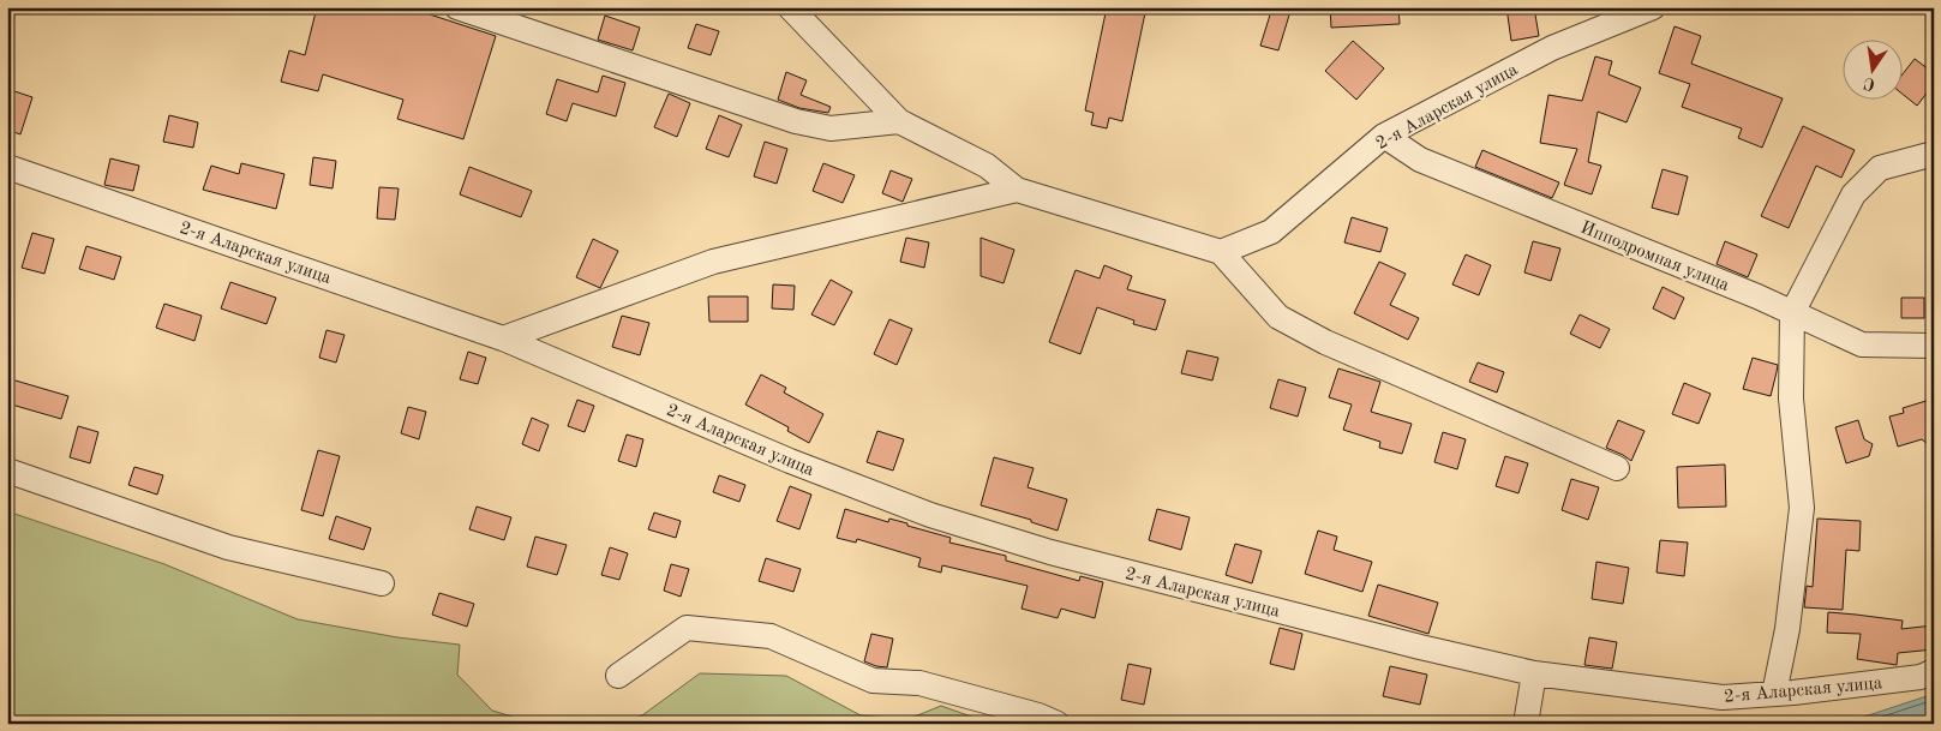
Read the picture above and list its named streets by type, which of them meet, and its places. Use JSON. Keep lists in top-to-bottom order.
{
  "streets": {
    "street": ["2-я Аларская улица", "Ипподромная улица"]
  },
  "crossings": [
    ["2-я Аларская улица", "Ипподромная улица"]
  ],
  "north": "bottom"
}
